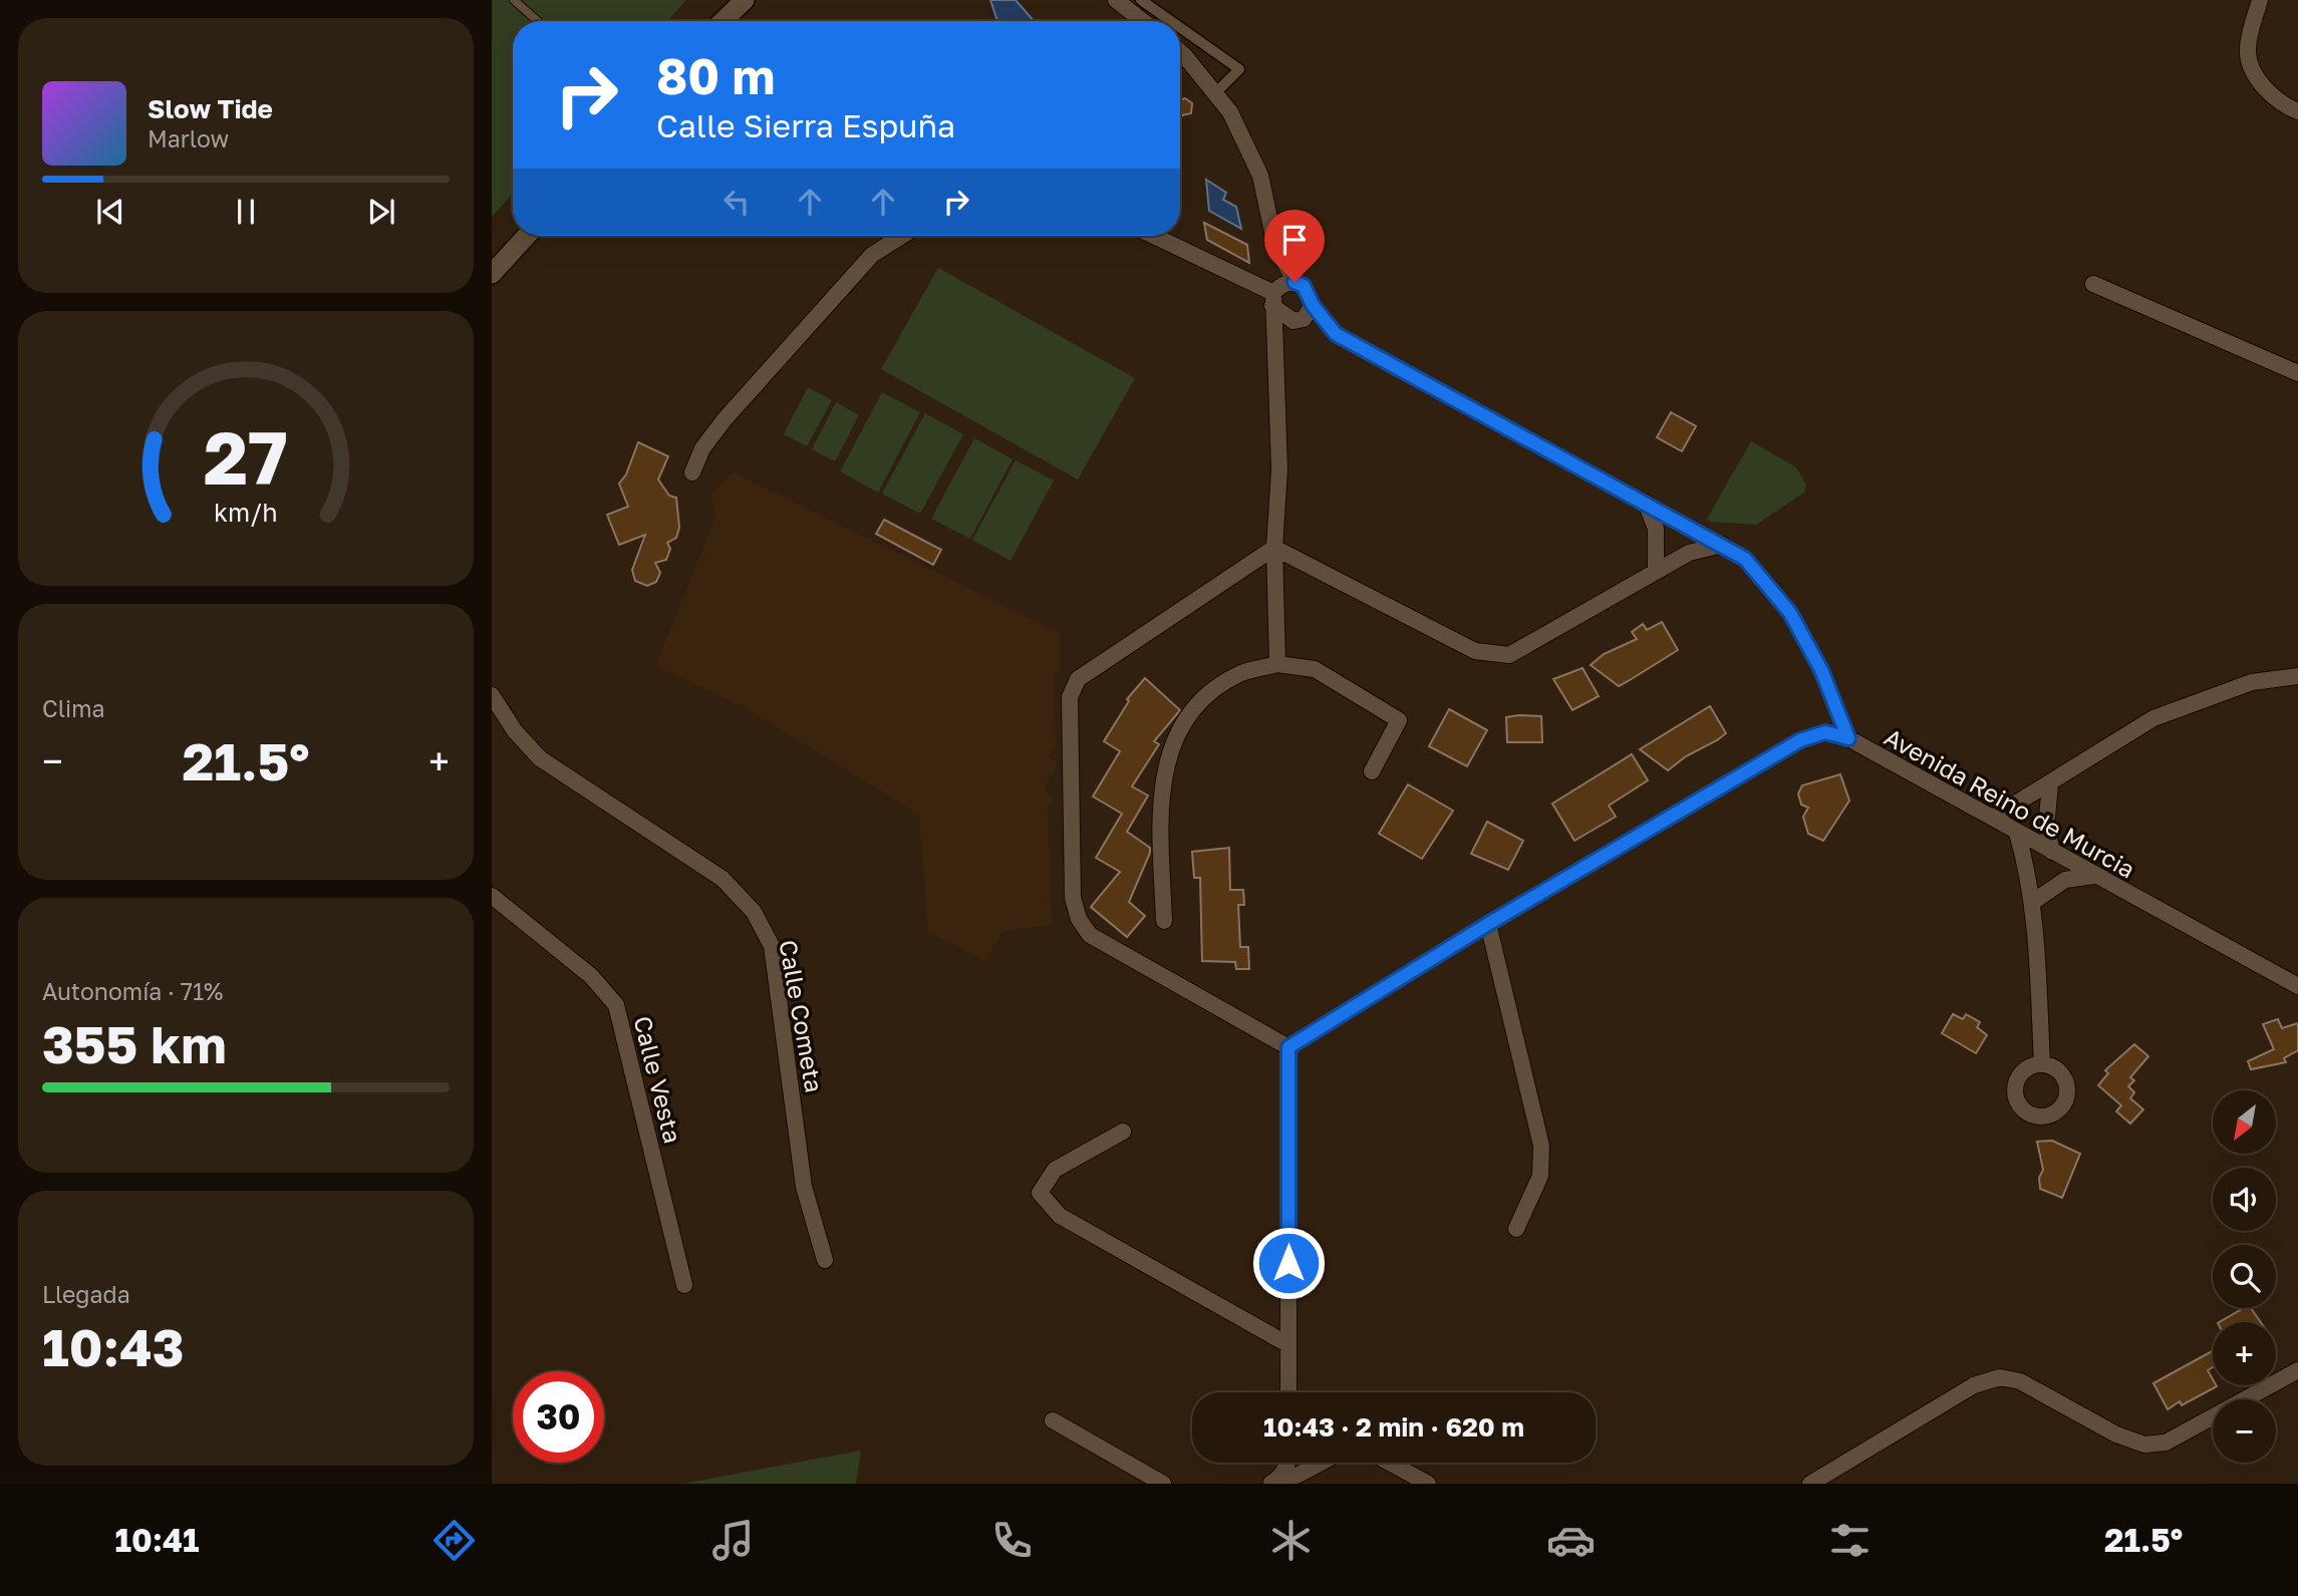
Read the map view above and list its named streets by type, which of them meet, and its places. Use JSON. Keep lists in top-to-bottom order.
{
  "streets": {
    "street": ["Avenida Reino de Murcia", "Calle Cometa", "Calle Vesta"]
  },
  "north": "bottom left",
  "page": {
    "turn": ["80 m", "Calle Sierra Espuña"],
    "song": ["Slow Tide", "Marlow"],
    "tile": [
      "Clima",
      ["Autonomía · 71%", "355 km"],
      ["Llegada", "10:43"]
    ],
    "heat": ["−", "21.5°", "+"],
    "map_buttons": ["+", "−"],
    "limit": "30",
    "trip": "10:43 · 2 min · 620 m",
    "tabs": ["10:41", "21.5°"],
    "gauge": ["27", "km/h"]
  }
}
